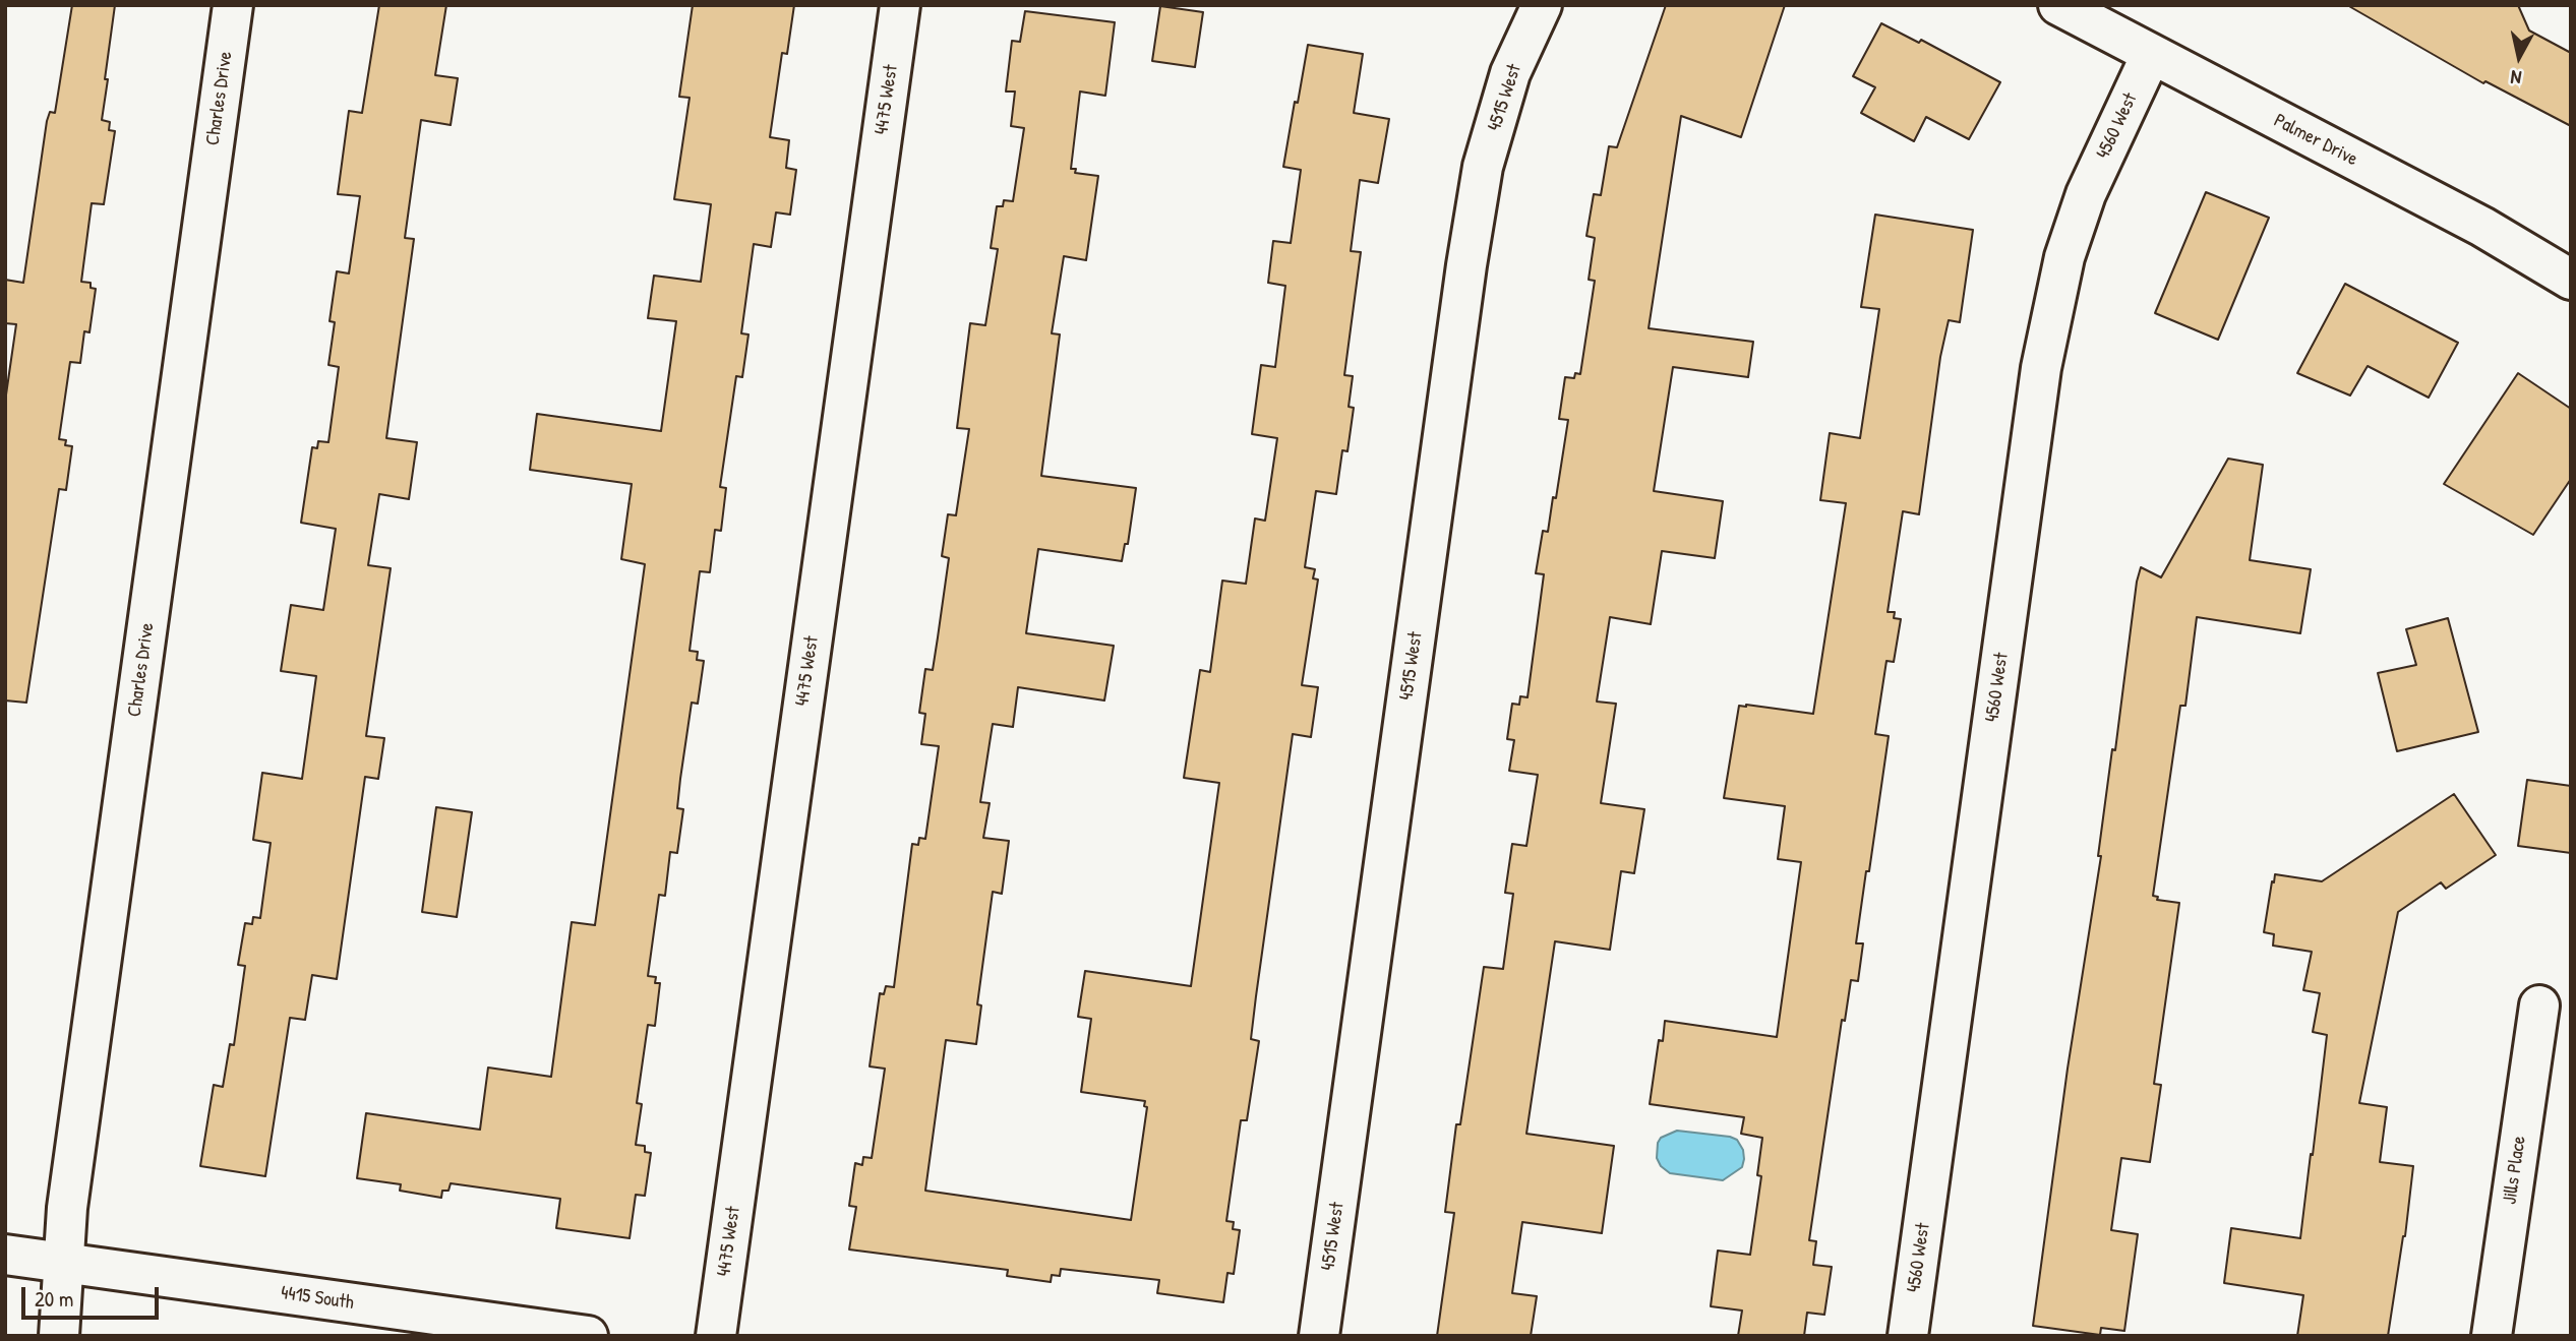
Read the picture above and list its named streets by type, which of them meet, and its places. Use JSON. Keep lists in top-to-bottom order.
{
  "streets": {
    "street": [
      "4515 West",
      "Charles Drive",
      "4475 West",
      "4560 West",
      "Palmer Drive",
      "Jills Place",
      "4415 South"
    ]
  },
  "crossings": [
    ["Charles Drive", "4415 South"],
    ["4560 West", "Palmer Drive"]
  ],
  "scale_bar": "20 m",
  "north": "bottom"
}
